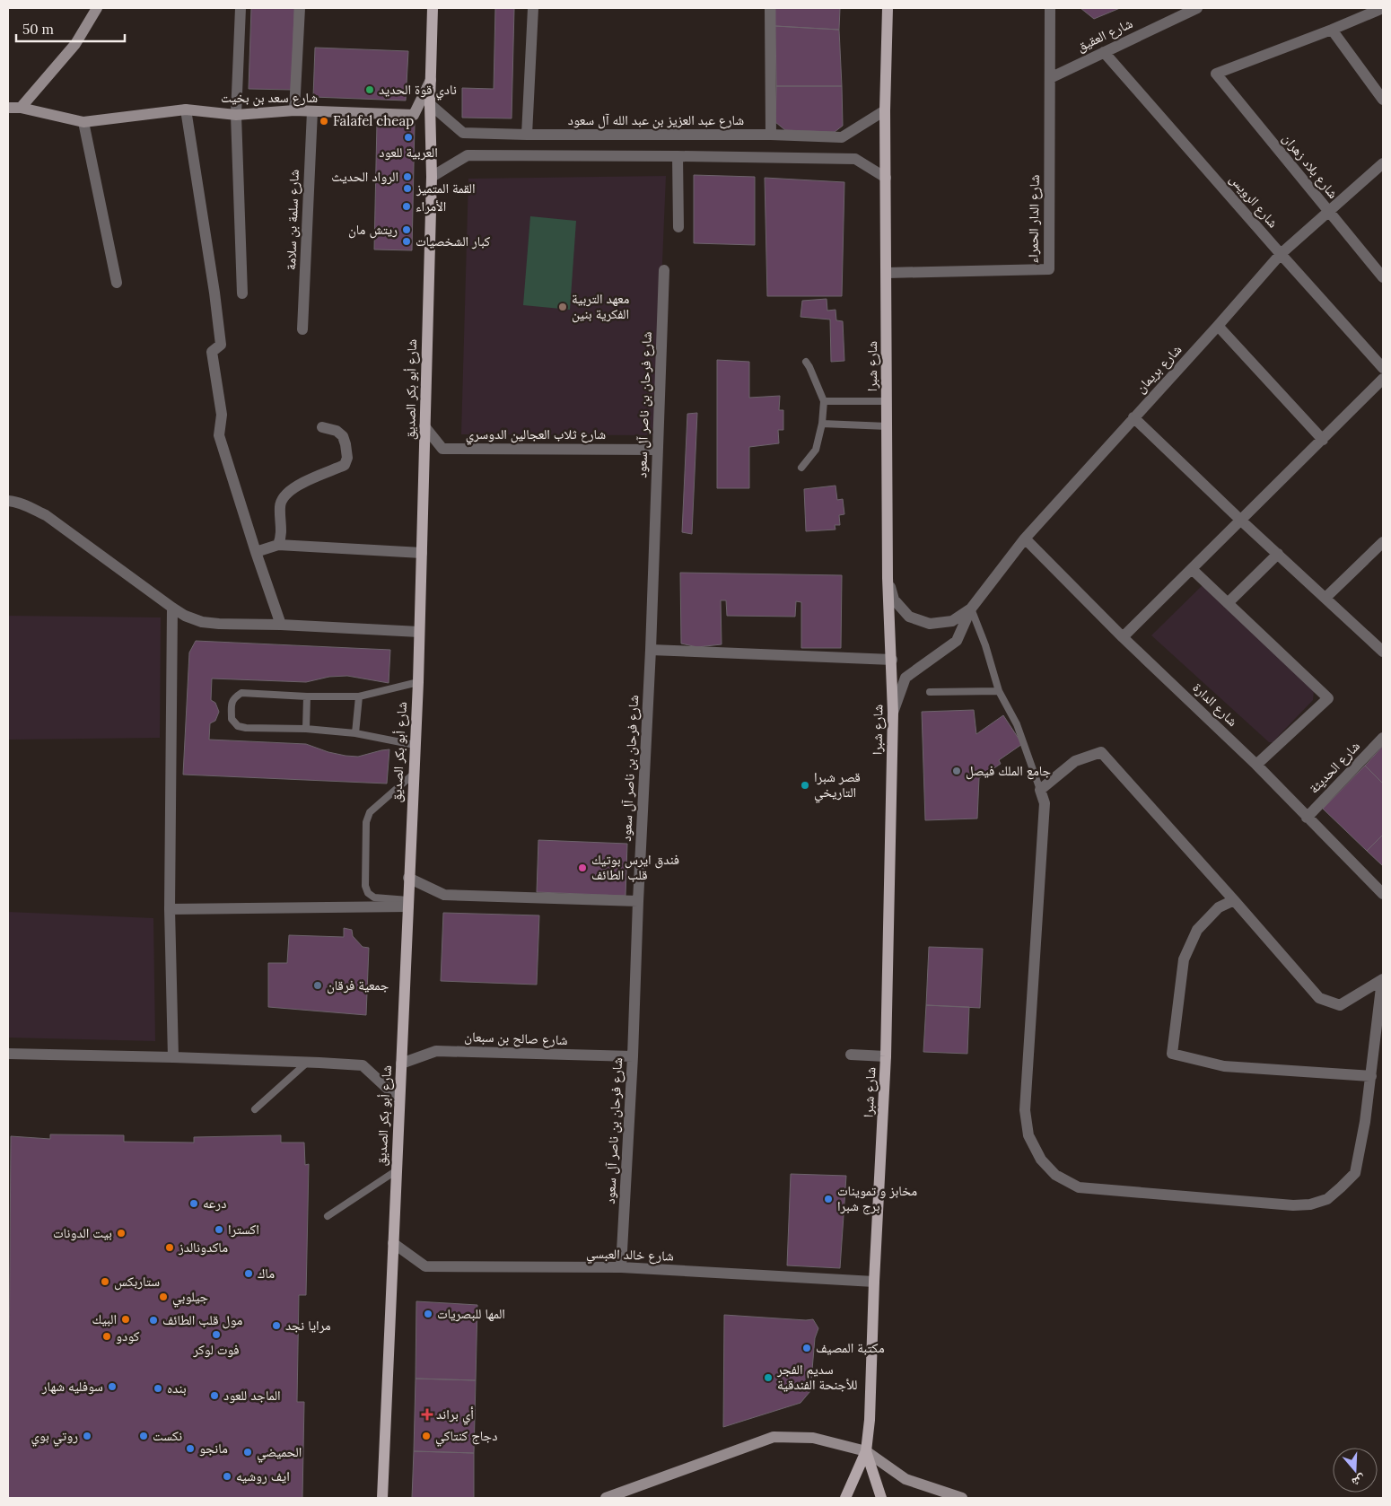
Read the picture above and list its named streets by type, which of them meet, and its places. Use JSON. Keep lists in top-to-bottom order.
{
  "streets": {
    "main road": ["شارع شبرا", "شارع أبو بكر الصديق"],
    "street": [
      "شارع العقيق",
      "شارع سعد بن بخيت",
      "شارع عبد العزيز بن عبد الله آل سعود",
      "شارع بلاد زهران",
      "شارع الرويس",
      "شارع الدار الحمراء",
      "شارع سلمة بن سلامة",
      "شارع بريمان",
      "شارع فرحان بن ناصر آل سعود",
      "شارع ثلاب العجالين الدوسري",
      "شارع الدارة",
      "شارع الحديثة",
      "شارع صالح بن سبعان",
      "شارع خالد العبسي"
    ]
  },
  "crossings": [
    ["شارع العقيق", "شارع الرويس"],
    ["شارع العقيق", "شارع الدار الحمراء"],
    ["شارع سعد بن بخيت", "شارع سلمة بن سلامة"],
    ["شارع سعد بن بخيت", "شارع أبو بكر الصديق"],
    ["شارع عبد العزيز بن عبد الله آل سعود", "شارع شبرا"],
    ["شارع عبد العزيز بن عبد الله آل سعود", "شارع أبو بكر الصديق"],
    ["شارع بلاد زهران", "شارع بريمان"],
    ["شارع الرويس", "شارع بريمان"],
    ["شارع الدار الحمراء", "شارع شبرا"],
    ["شارع شبرا", "شارع خالد العبسي"],
    ["شارع بريمان", "شارع الدارة"],
    ["شارع أبو بكر الصديق", "شارع ثلاب العجالين الدوسري"],
    ["شارع أبو بكر الصديق", "شارع صالح بن سبعان"],
    ["شارع أبو بكر الصديق", "شارع خالد العبسي"],
    ["شارع فرحان بن ناصر آل سعود", "شارع ثلاب العجالين الدوسري"],
    ["شارع فرحان بن ناصر آل سعود", "شارع صالح بن سبعان"],
    ["شارع فرحان بن ناصر آل سعود", "شارع خالد العبسي"],
    ["شارع الدارة", "شارع الحديثة"]
  ],
  "places": {
    "other": [
      "نادي قوة الحديد",
      "Falafel cheap",
      "العربية للعود",
      "الرواد الحديث",
      "القمة المتميز",
      "الأمراء",
      "ريتش مان",
      "كبار الشخصيات",
      "معهد التربية الفكرية بنين",
      "جامع الملك فيصل",
      "قصر شبرا التاريخي",
      "فندق ايرس بوتيك قلب الطائف",
      "جمعية فرقان",
      "مخابز و تموينات برج شبرا",
      "درعه",
      "اكسترا",
      "بيت الدونات",
      "ماكدونالدز",
      "ماك",
      "ستاربكس",
      "جيلوبي",
      "المها للبصريات",
      "البيك",
      "مول قلب الطائف",
      "مرايا نجد",
      "فوت لوكر",
      "كودو",
      "مكتبة المصيف",
      "سديم الفجر للأجنحة الفندقية",
      "سوفليه شهار",
      "بنده",
      "الماجد للعود",
      "روتي بوي",
      "نكست",
      "دجاج كنتاكي",
      "مانجو",
      "الحميضي",
      "ايف روشيه"
    ],
    "health": ["أي براند"]
  },
  "scale_bar": "50 m",
  "north": "bottom"
}
